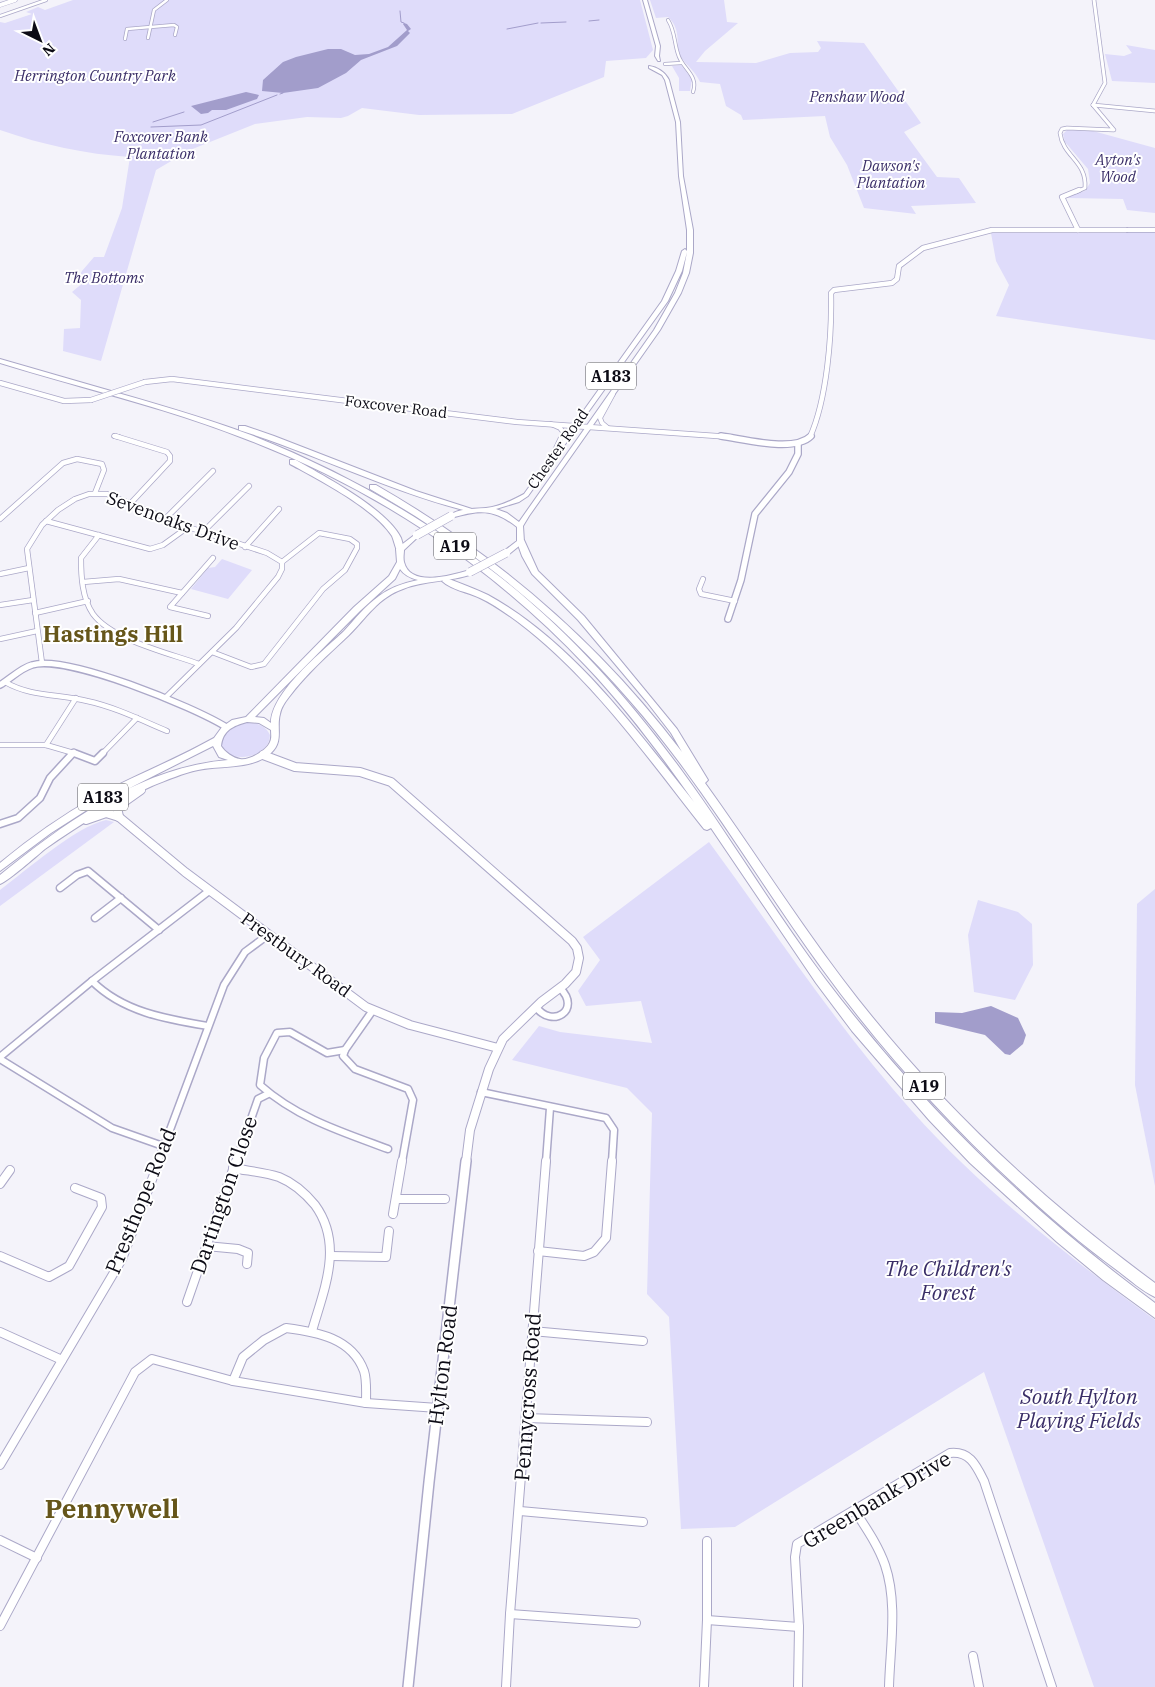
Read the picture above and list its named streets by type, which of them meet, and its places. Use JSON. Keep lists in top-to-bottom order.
{
  "streets": {
    "highway": ["A19"],
    "main road": ["A183", "Chester Road"],
    "street": [
      "Foxcover Road",
      "Sevenoaks Drive",
      "Prestbury Road",
      "Dartington Close",
      "Presthope Road",
      "Hylton Road",
      "Pennycross Road",
      "Greenbank Drive"
    ]
  },
  "crossings": [
    ["A183", "Chester Road"],
    ["A183", "Hylton Road"],
    ["Foxcover Road", "Chester Road"],
    ["Prestbury Road", "Presthope Road"],
    ["Prestbury Road", "Hylton Road"]
  ],
  "districts": ["Hastings Hill", "Pennywell"],
  "parks": [
    "Herrington Country Park",
    "Penshaw Wood",
    "Foxcover Bank Plantation",
    "Ayton's Wood",
    "Dawson's Plantation",
    "The Bottoms",
    "The Children's Forest",
    "South Hylton Playing Fields"
  ],
  "north": "bottom right"
}
